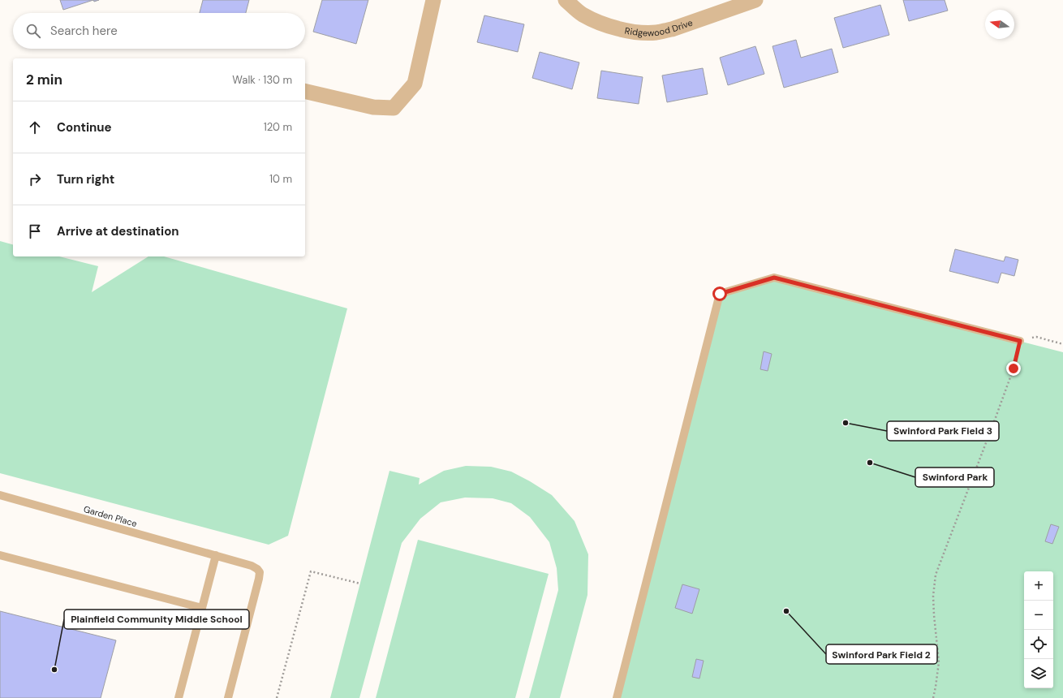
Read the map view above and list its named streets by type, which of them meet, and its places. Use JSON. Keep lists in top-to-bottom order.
{
  "streets": {
    "street": ["Ridgewood Drive"],
    "lane": ["Garden Place"]
  },
  "places": [
    "Swinford Park Field 3",
    "Swinford Park",
    "Swinford Park Field 2",
    "Plainfield Community Middle School"
  ],
  "north": "left",
  "page": {
    "search": "Search here",
    "heading": ["2 min", "Walk · 130 m"],
    "list": [
      ["Continue", "120 m"],
      ["Turn right", "10 m"],
      "Arrive at destination"
    ],
    "map_buttons": ["+", "−"]
  }
}
